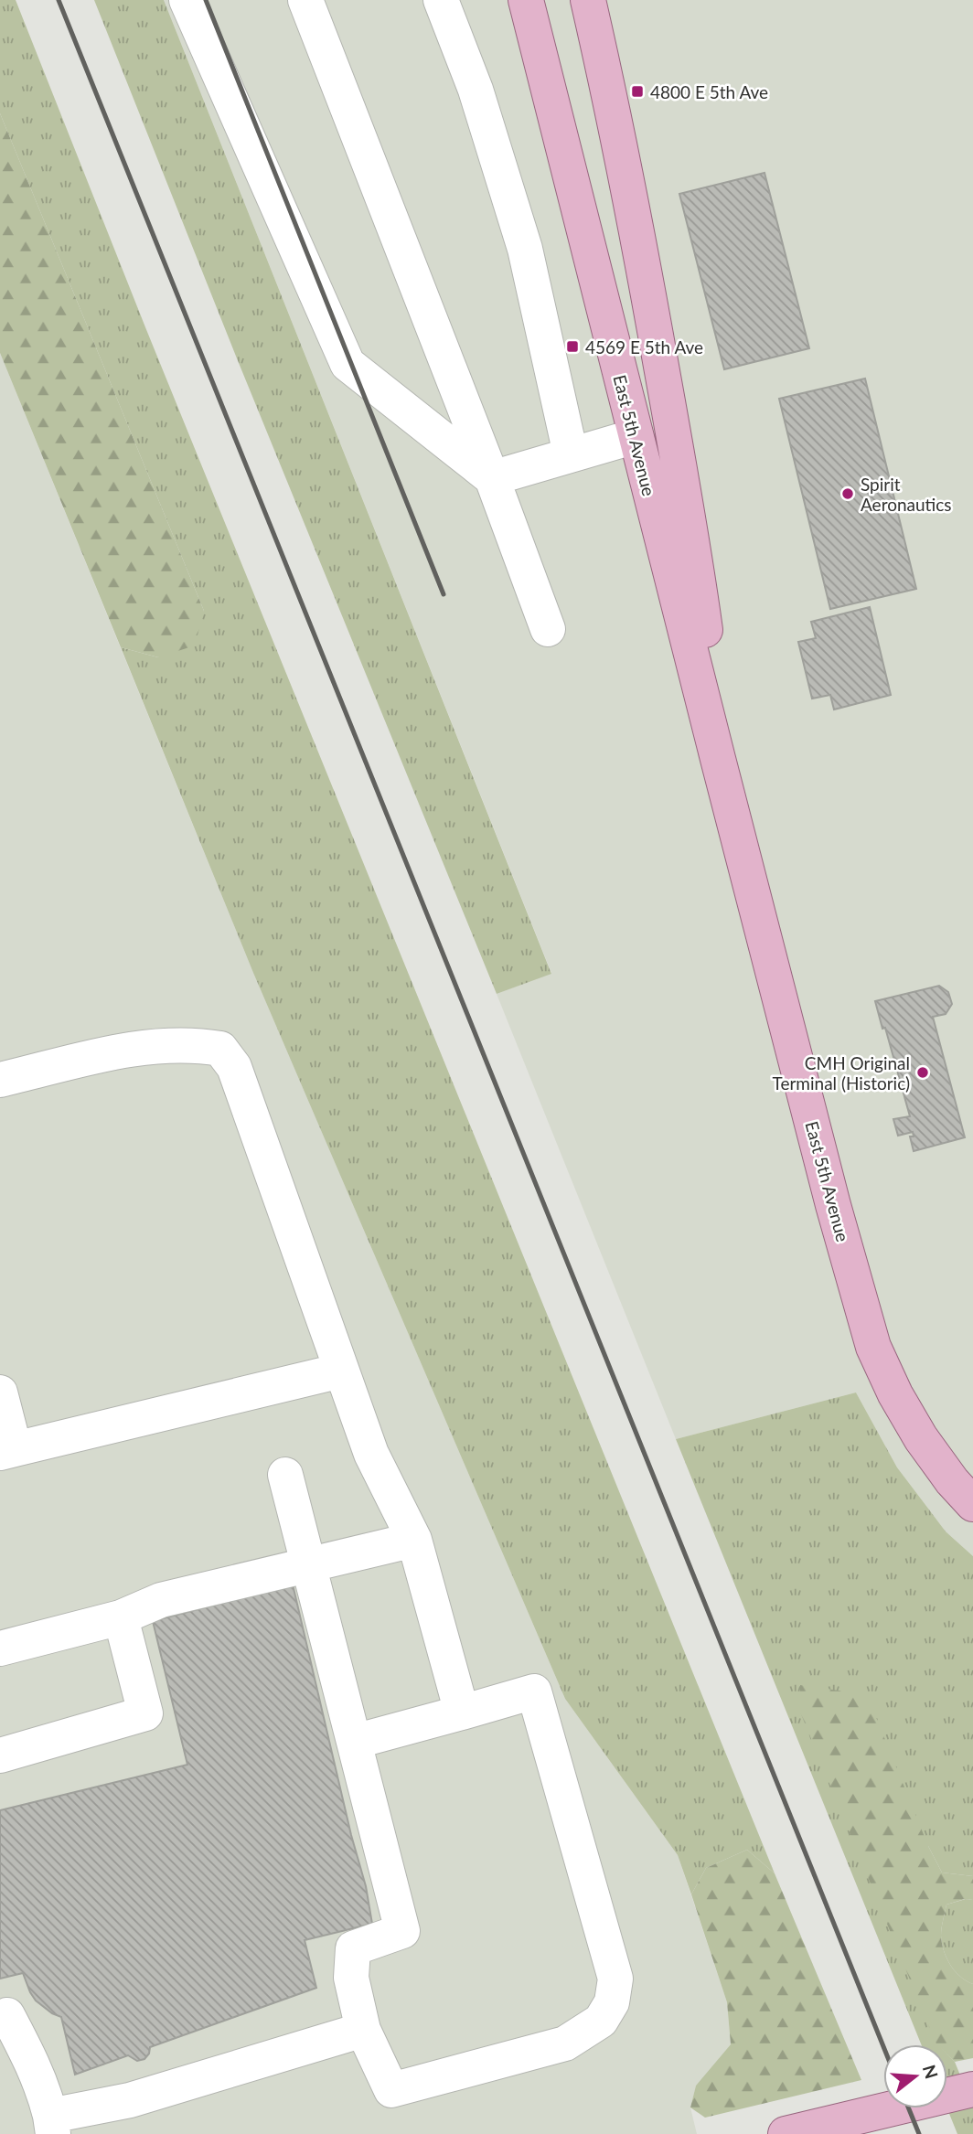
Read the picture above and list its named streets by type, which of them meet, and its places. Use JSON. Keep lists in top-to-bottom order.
{
  "streets": {
    "main road": ["East 5th Avenue"]
  },
  "places": {
    "transit": ["4800 E 5th Ave", "4569 E 5th Ave"],
    "other": ["Spirit Aeronautics", "CMH Original Terminal (Historic)"]
  },
  "north": "right"
}
